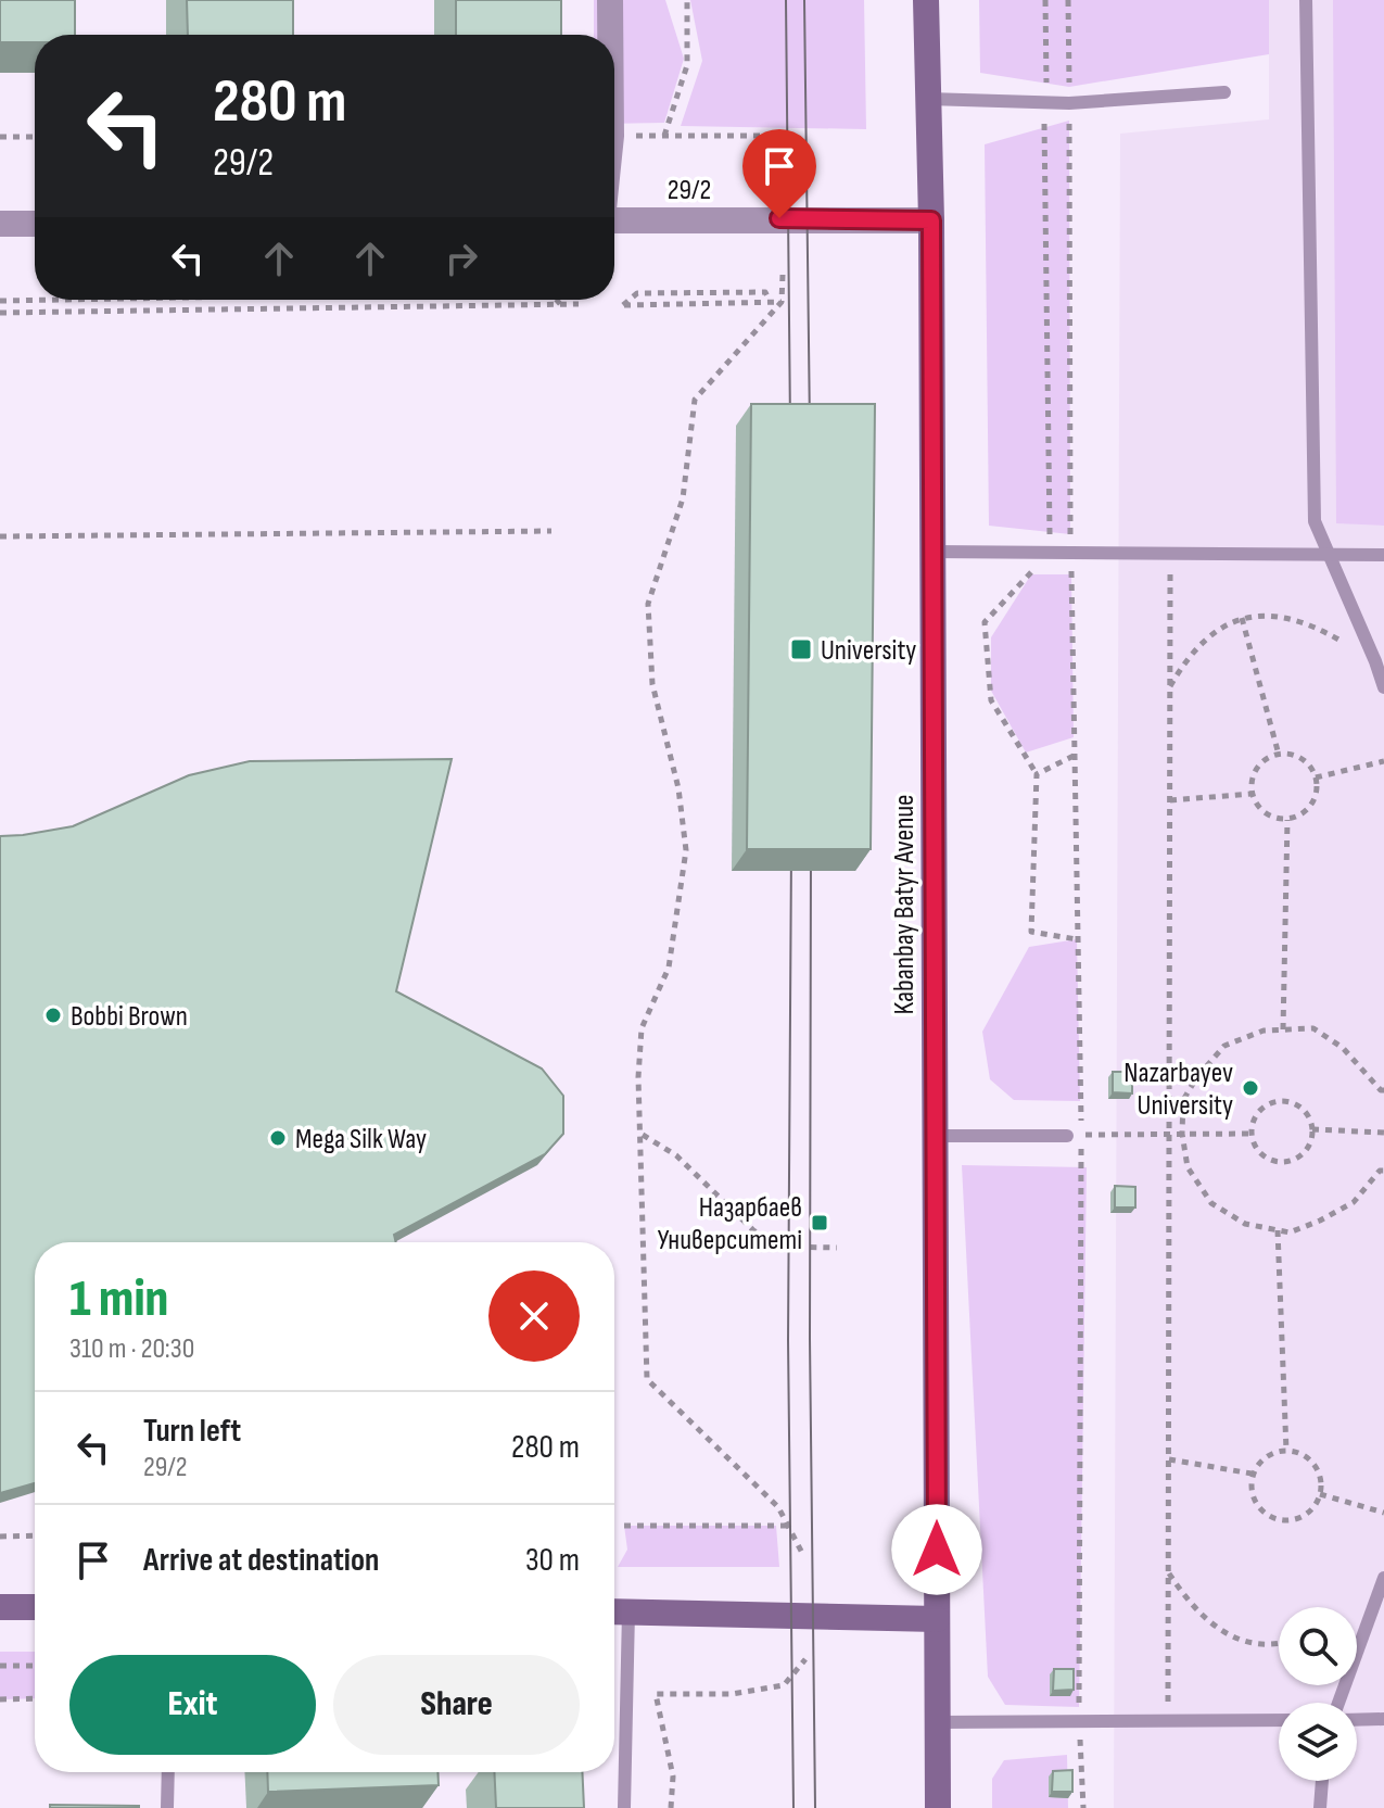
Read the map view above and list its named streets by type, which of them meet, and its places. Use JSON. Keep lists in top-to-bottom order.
{
  "streets": {
    "main road": ["Kabanbay Batyr Avenue"],
    "street": ["29/2"]
  },
  "crossings": [
    ["29/2", "Kabanbay Batyr Avenue"]
  ],
  "places": {
    "transit": ["University", "Назарбаев Университеті"],
    "other": ["Bobbi Brown", "Nazarbayev University", "Mega Silk Way"]
  },
  "page": {
    "turn": ["280 m", "29/2"],
    "heading": ["1 min", "310 m · 20:30"],
    "list": [
      {
        "name": "Turn left",
        "note": "29/2",
        "value": "280 m"
      },
      {
        "name": "Arrive at destination",
        "value": "30 m"
      }
    ],
    "buttons": ["Exit", "Share"]
  }
}
